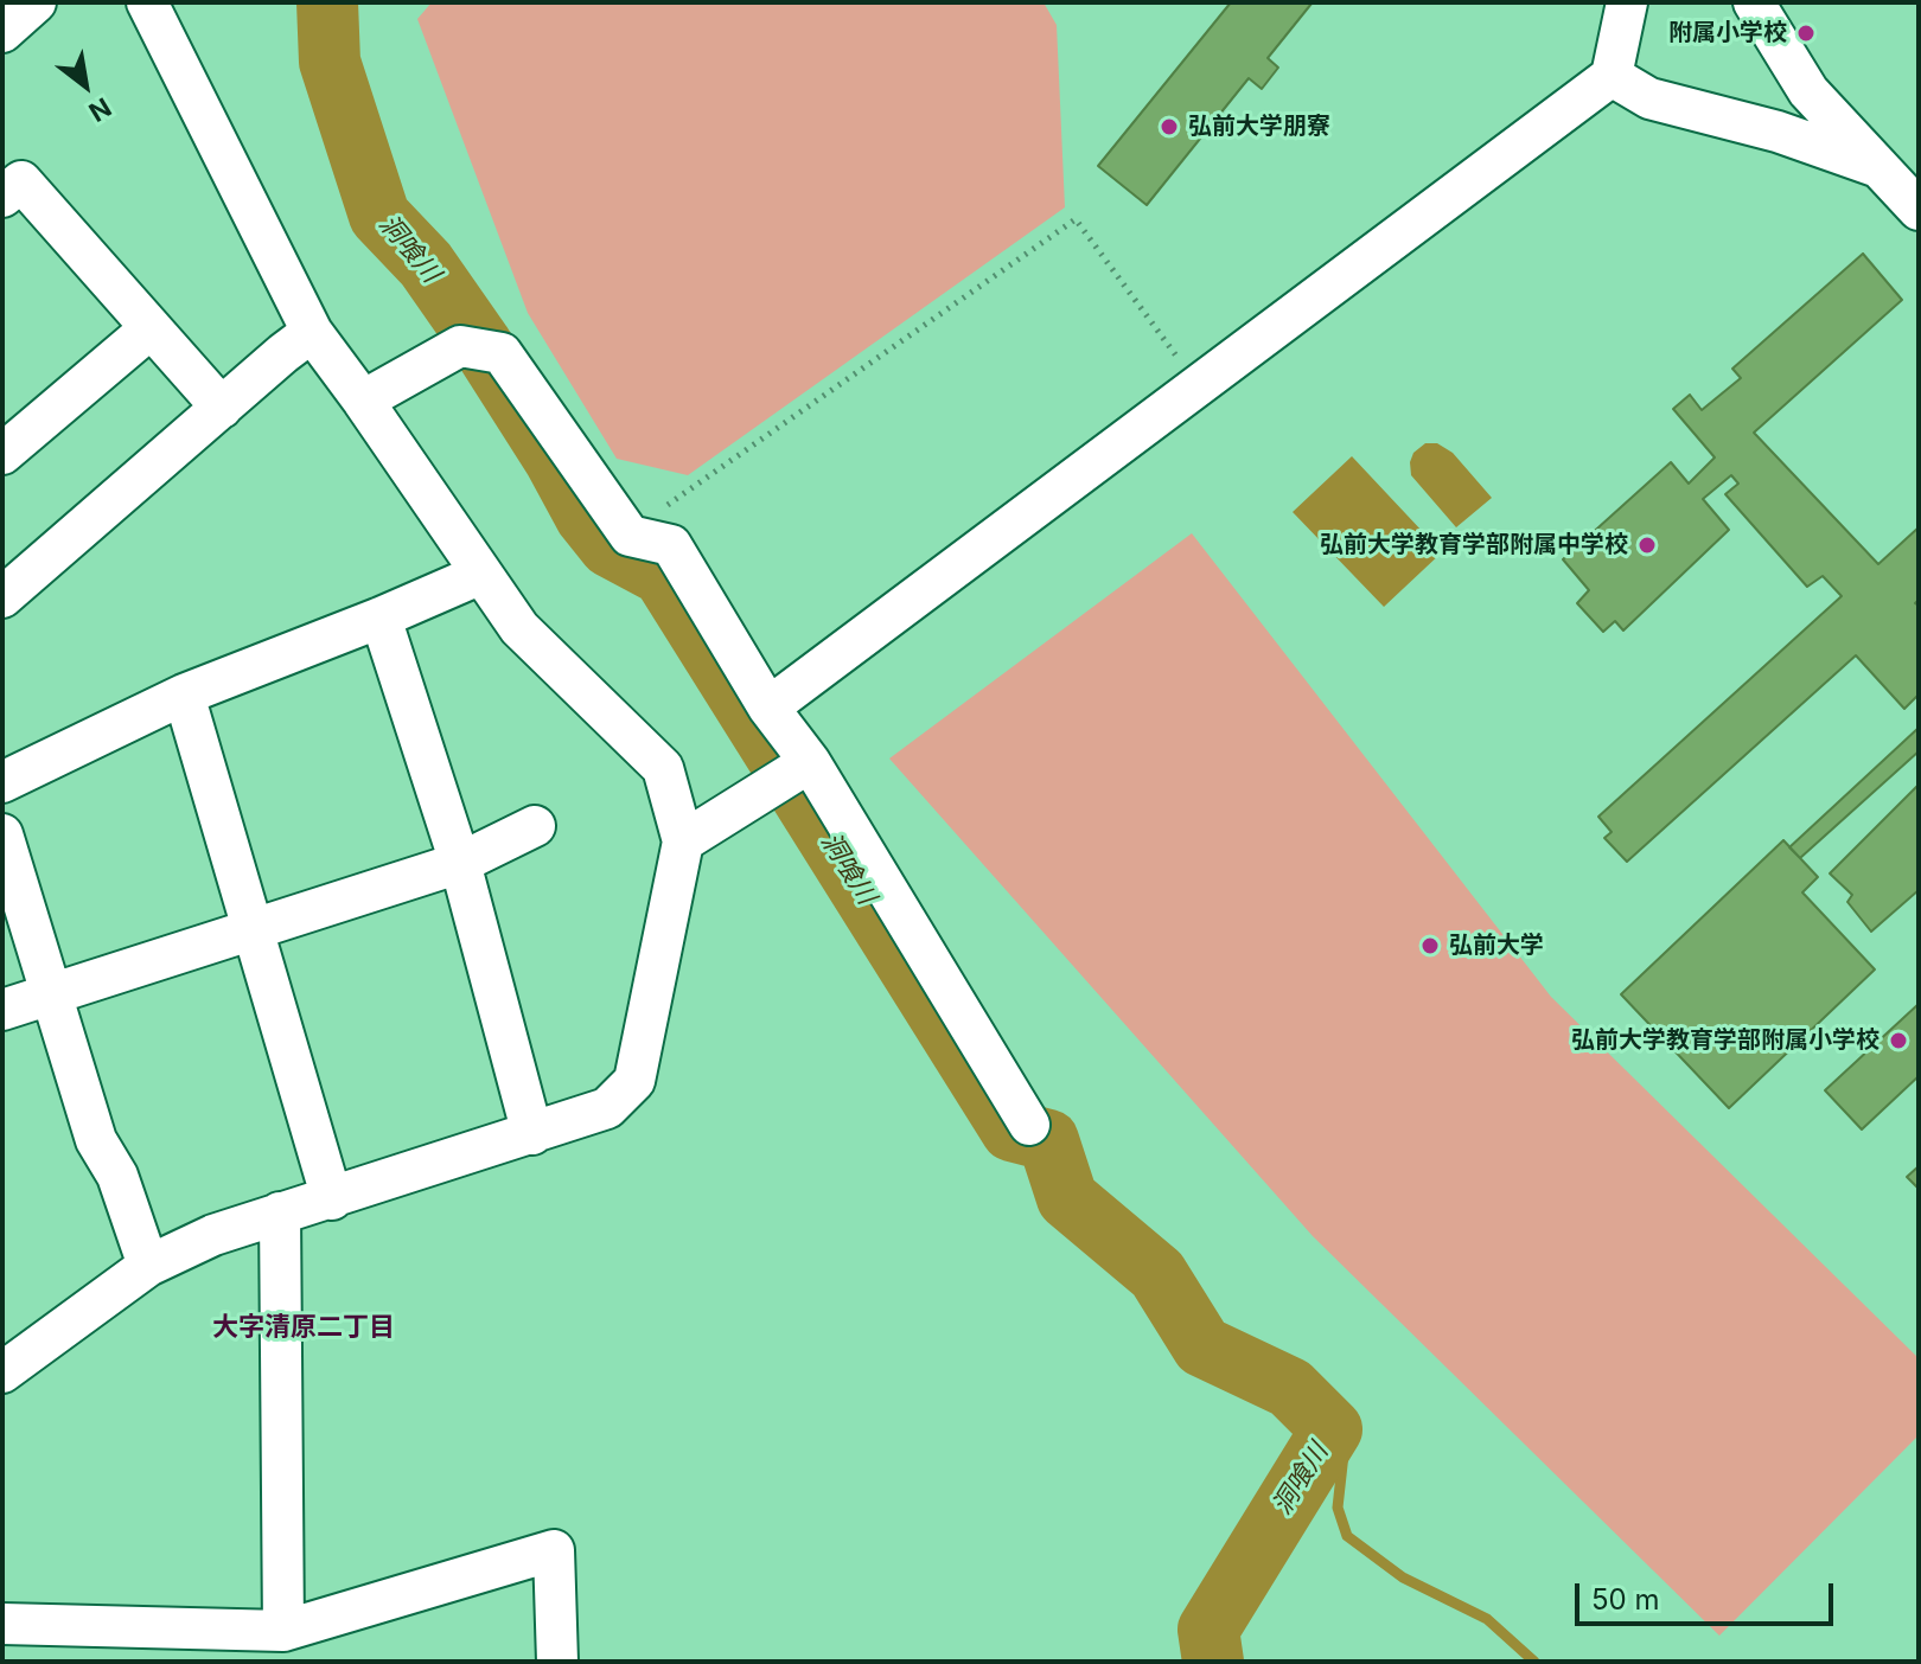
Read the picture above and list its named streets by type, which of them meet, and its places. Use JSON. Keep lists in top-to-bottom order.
{
  "districts": ["大字清原二丁目"],
  "water": ["洞喰川"],
  "places": [
    "附属小学校",
    "弘前大学朋寮",
    "弘前大学教育学部附属中学校",
    "弘前大学",
    "弘前大学教育学部附属小学校"
  ],
  "scale_bar": "50 m",
  "north": "bottom right"
}
